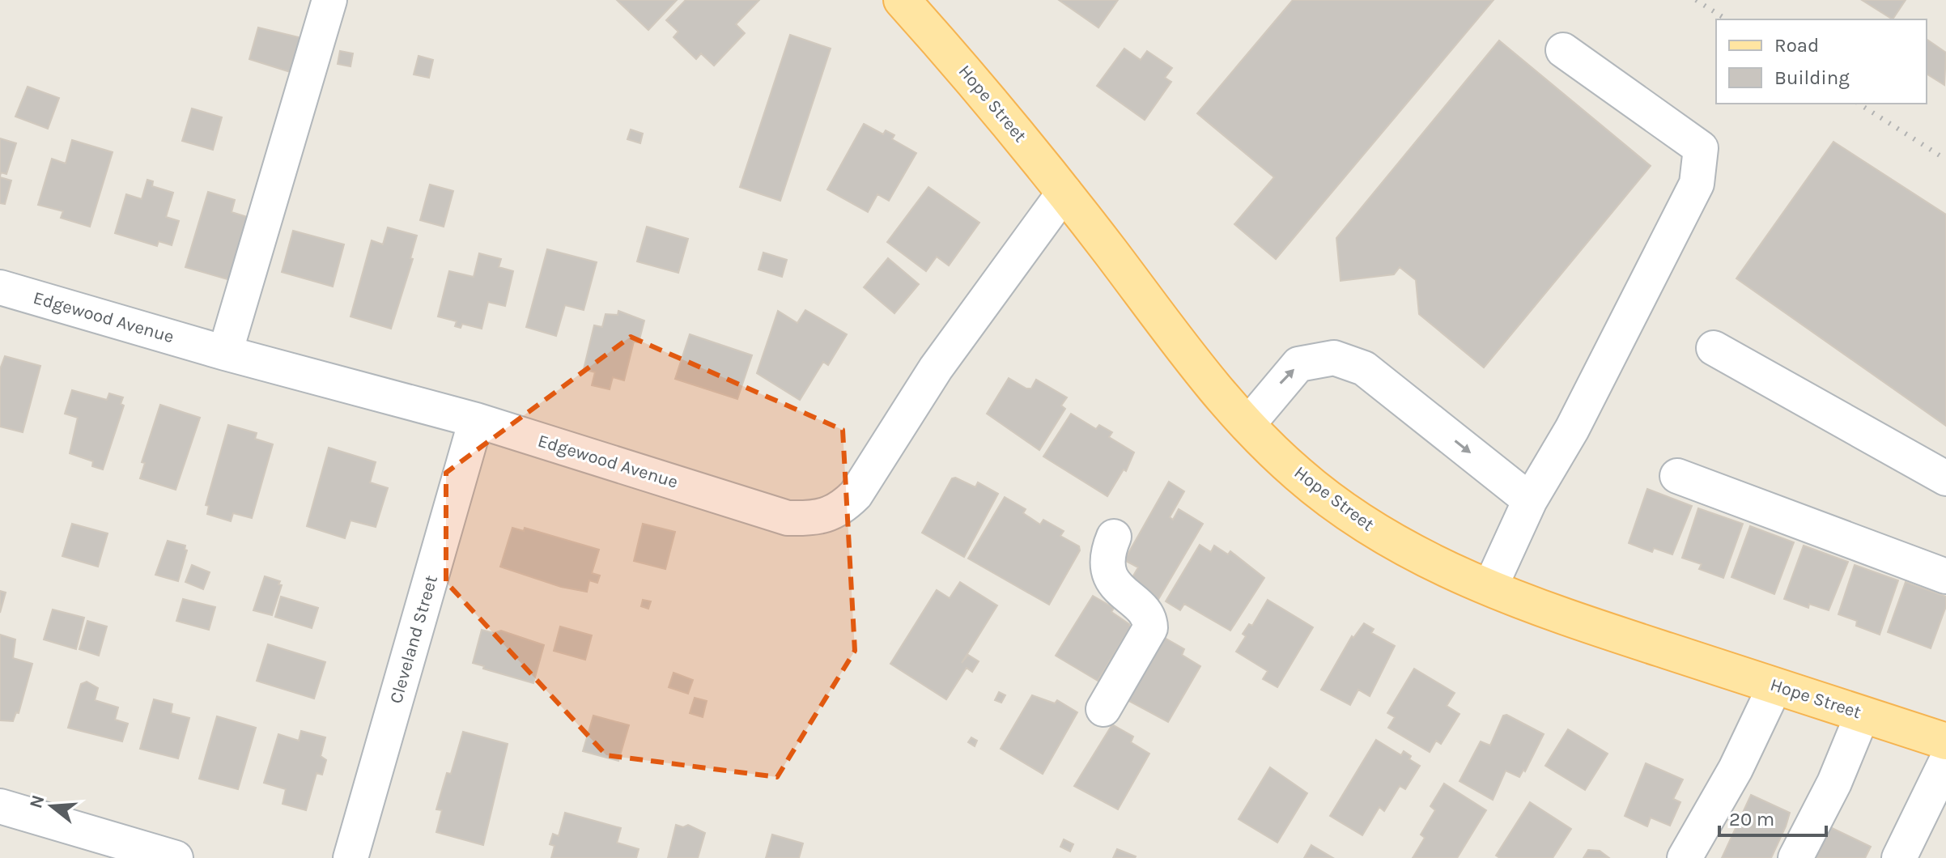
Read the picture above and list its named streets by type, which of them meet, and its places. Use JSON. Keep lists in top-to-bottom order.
{
  "streets": {
    "main road": ["Hope Street"],
    "street": ["Edgewood Avenue", "Cleveland Street"]
  },
  "crossings": [
    ["Hope Street", "Edgewood Avenue"],
    ["Edgewood Avenue", "Cleveland Street"]
  ],
  "legend": ["Road", "Building"],
  "scale_bar": "20 m",
  "north": "left"
}
